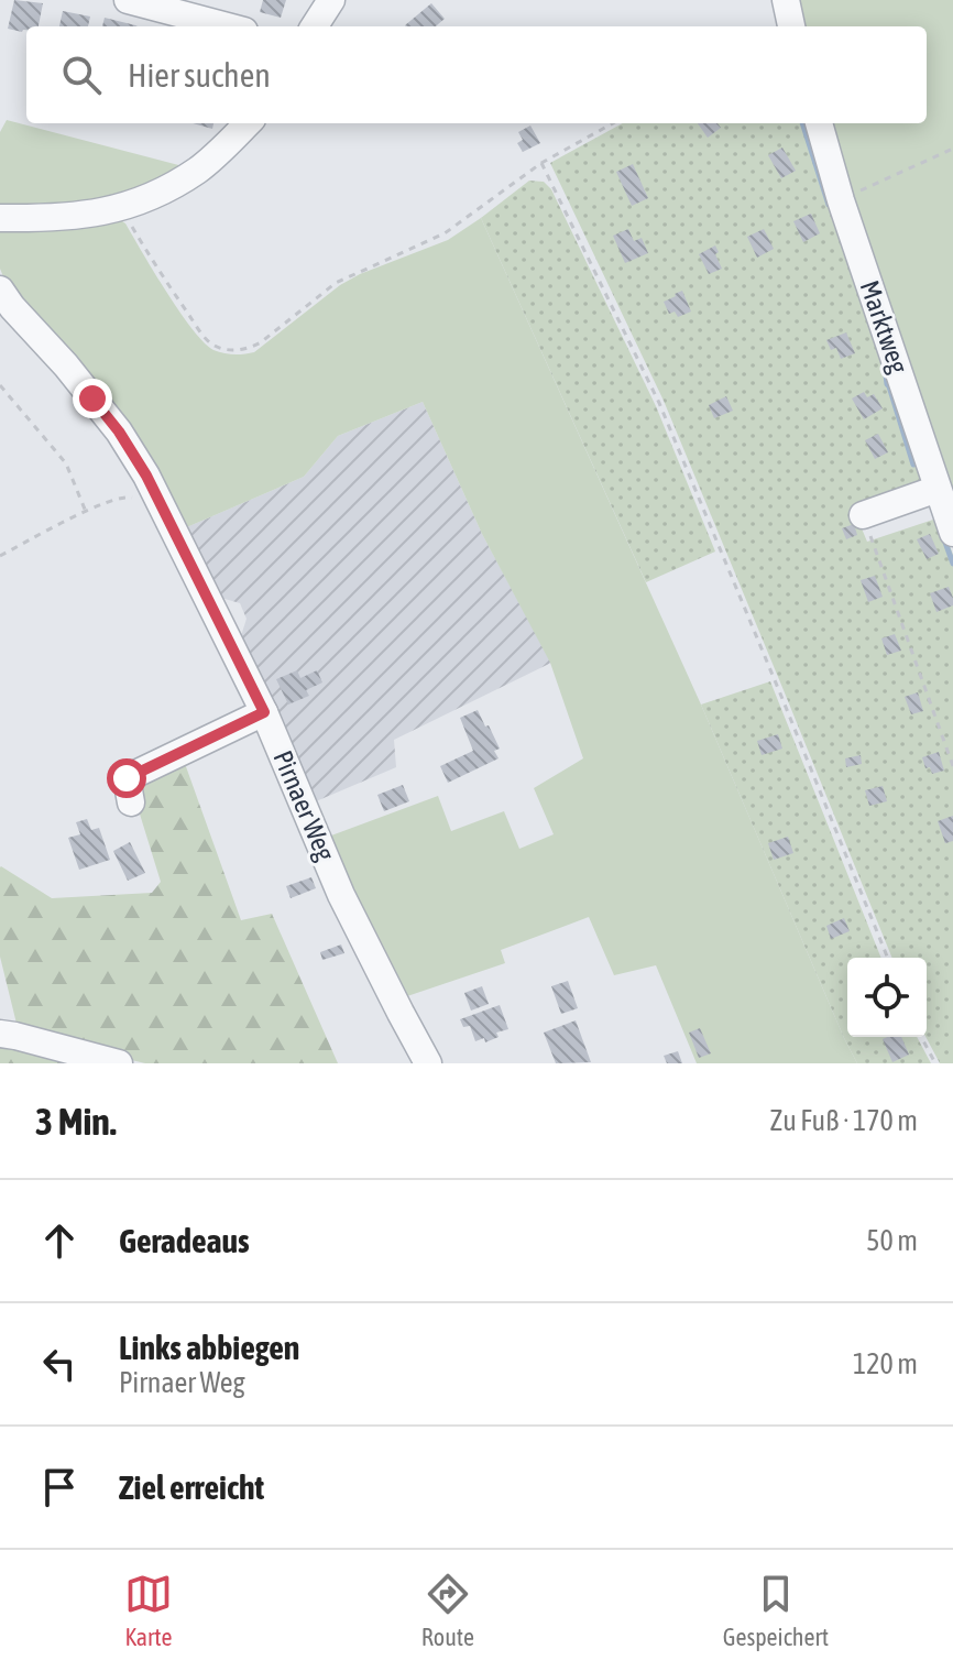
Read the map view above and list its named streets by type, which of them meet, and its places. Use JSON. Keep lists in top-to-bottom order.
{
  "streets": {
    "street": ["Marktweg", "Pirnaer Weg"]
  },
  "page": {
    "search": "Hier suchen",
    "heading": ["3 Min.", "Zu Fuß · 170 m"],
    "list": [
      ["Geradeaus", "50 m"],
      ["Links abbiegen", "Pirnaer Weg", "120 m"],
      "Ziel erreicht"
    ],
    "nav": ["Karte", "Route", "Gespeichert"]
  }
}
